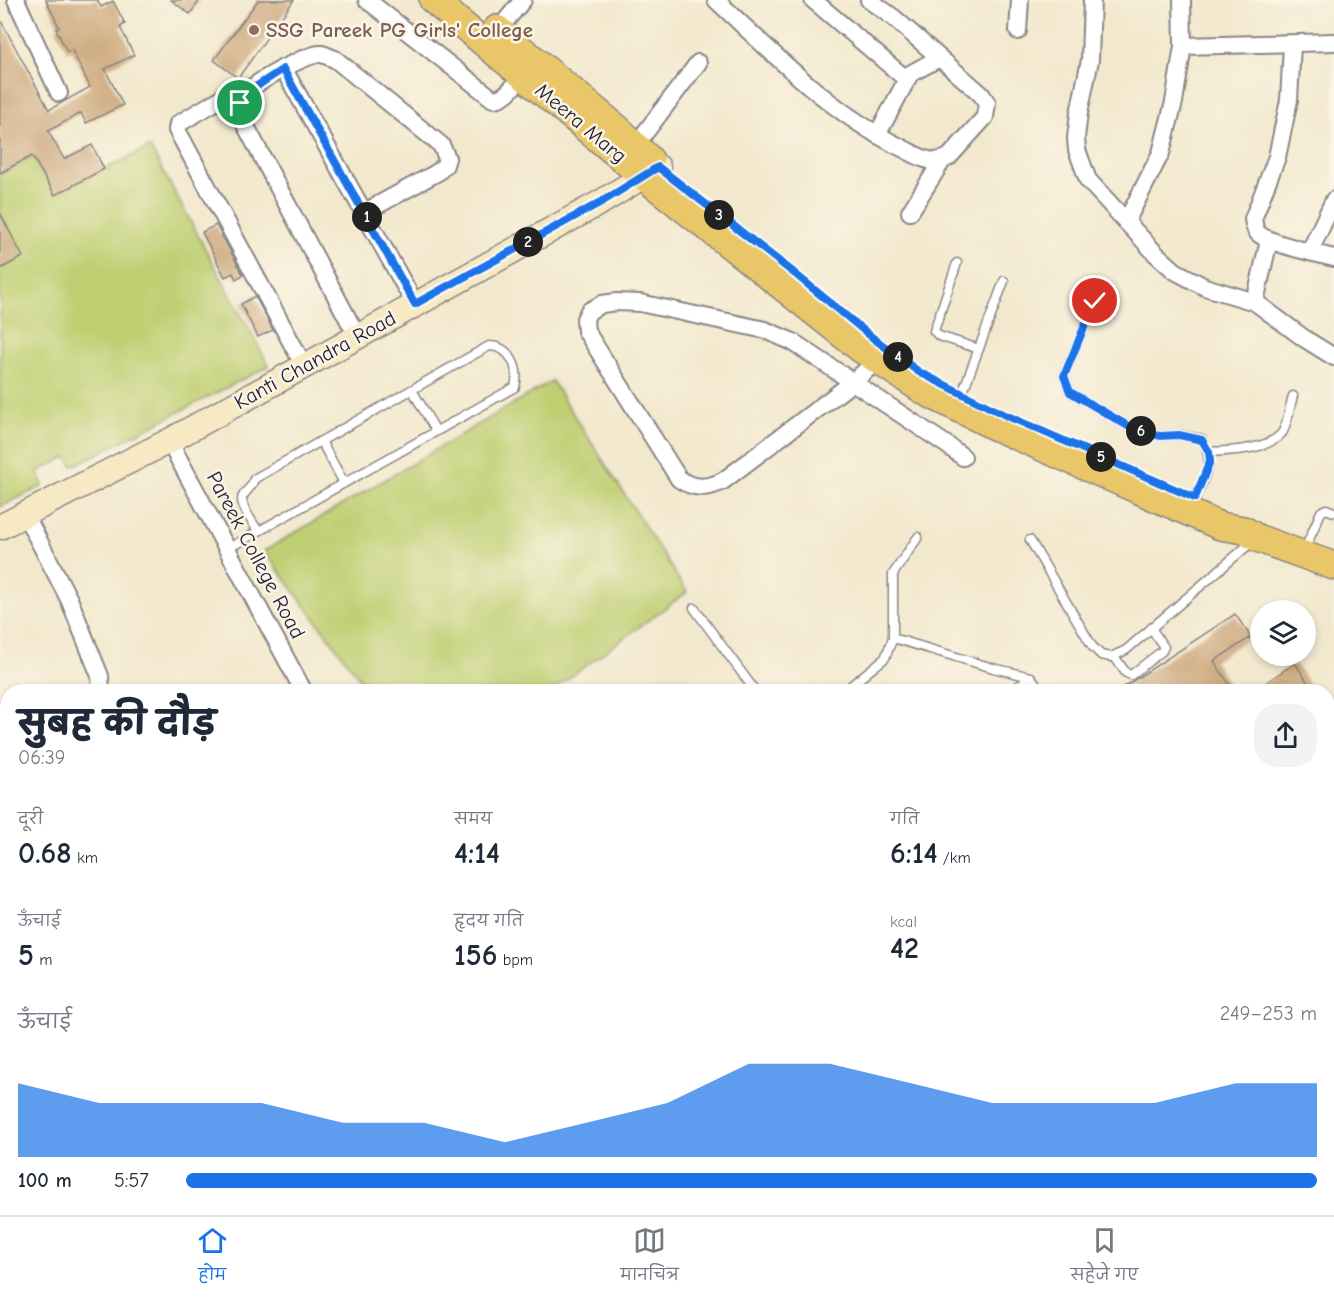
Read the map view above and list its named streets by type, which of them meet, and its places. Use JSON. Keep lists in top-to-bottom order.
{
  "streets": {
    "main road": ["Meera Marg"],
    "street": ["Kanti Chandra Road", "Pareek College Road"]
  },
  "crossings": [
    ["Meera Marg", "Kanti Chandra Road"],
    ["Kanti Chandra Road", "Pareek College Road"]
  ],
  "places": ["SSG Pareek PG Girls' College"],
  "page": {
    "pins": [
      "3",
      "1",
      "2",
      "4",
      "6",
      "5"
    ],
    "heading": ["सुबह की दौड़", "06:39"],
    "stats": [
      ["दूरी", "0.68 km"],
      ["समय", "4:14"],
      ["गति", "6:14 /km"],
      ["ऊँचाई", "5 m"],
      ["हृदय गति", "156 bpm"],
      ["kcal", "42"]
    ],
    "chart": ["ऊँचाई", "249–253 m"],
    "list": [
      {
        "name": "100 m",
        "note": "5:57"
      }
    ],
    "tabs": ["होम", "मानचित्र", "सहेजे गए"]
  }
}
